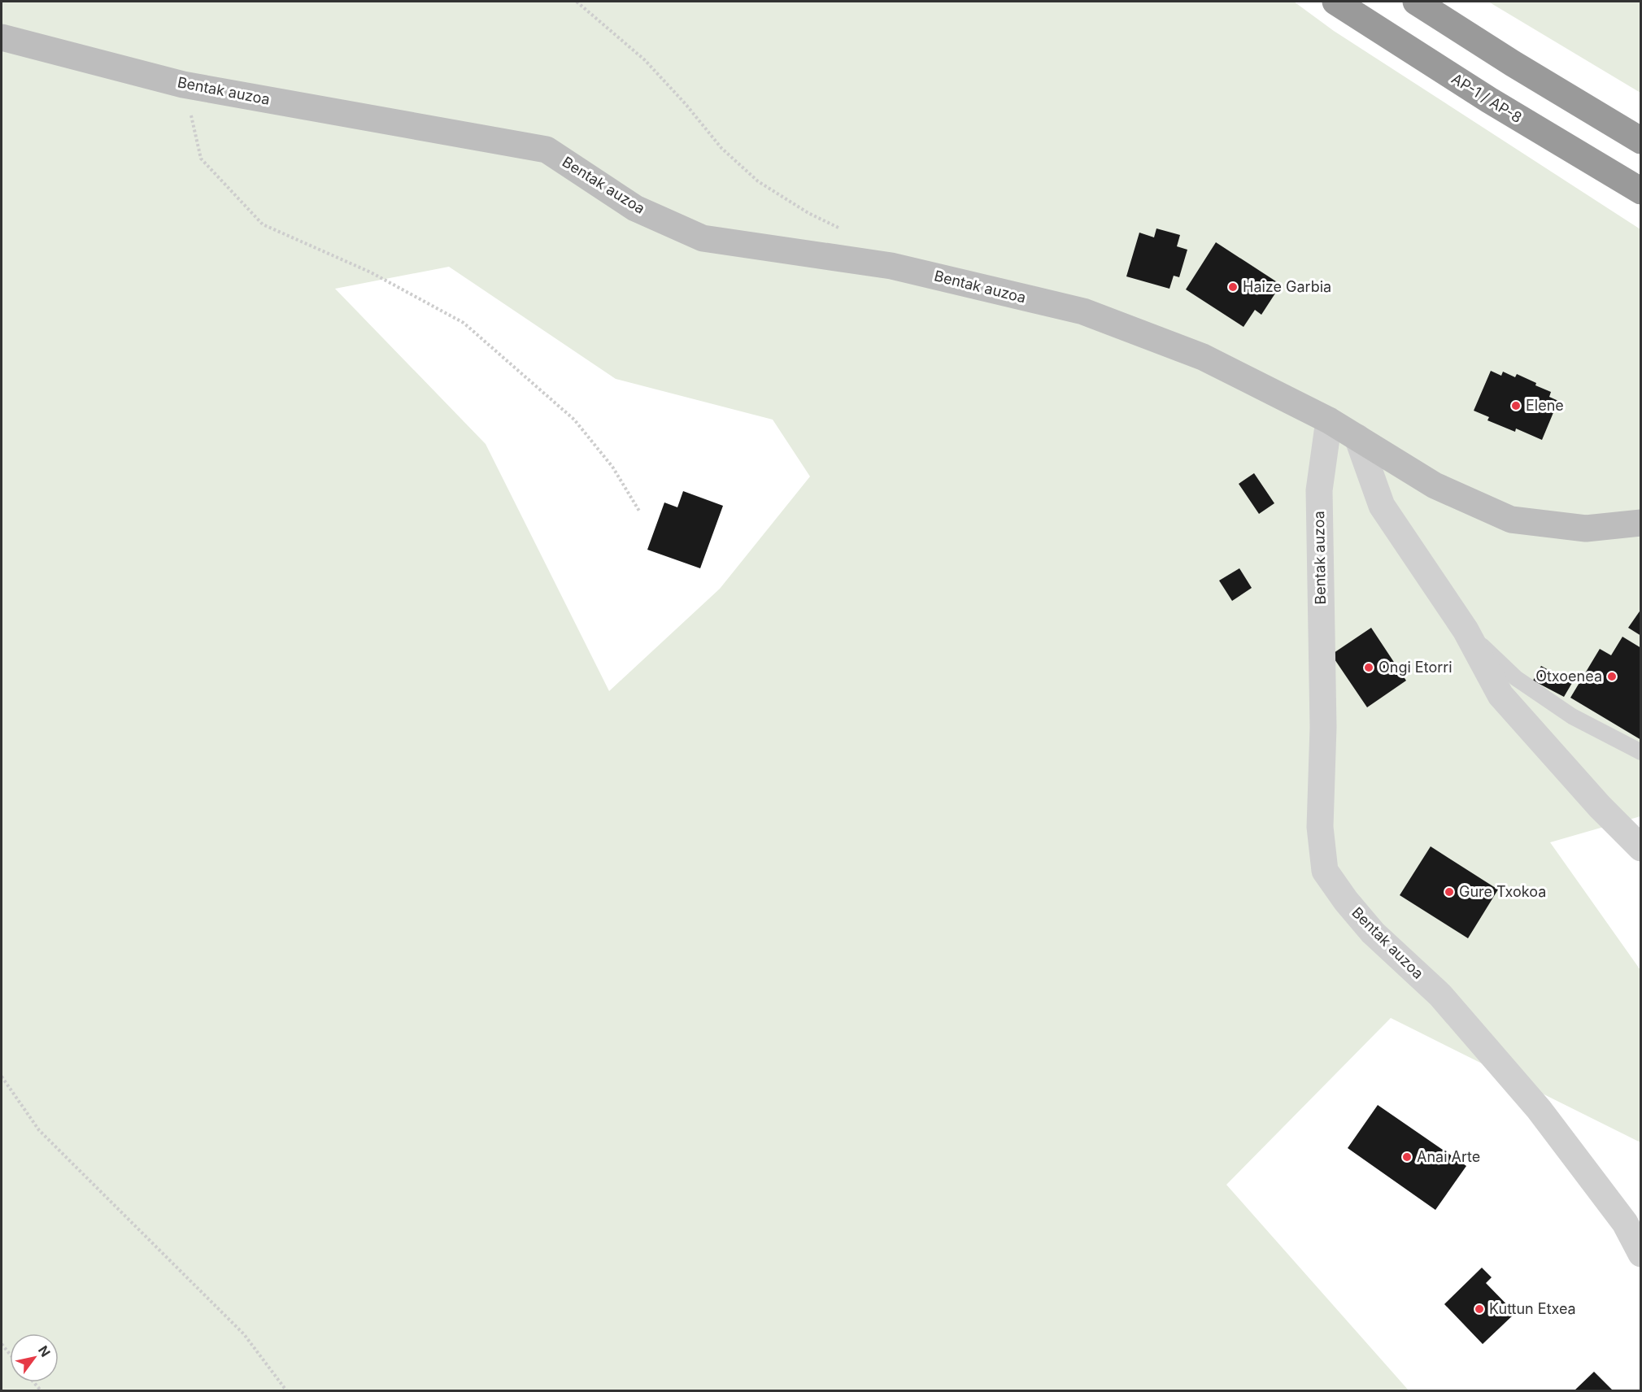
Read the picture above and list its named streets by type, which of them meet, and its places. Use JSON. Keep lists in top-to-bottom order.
{
  "streets": {
    "highway": ["AP-1 / AP-8"],
    "street": ["Bentak auzoa"]
  },
  "places": [
    "Haize Garbia",
    "Elene",
    "Ongi Etorri",
    "Otxoenea",
    "Gure Txokoa",
    "Anai Arte",
    "Kuttun Etxea"
  ],
  "north": "top right"
}
